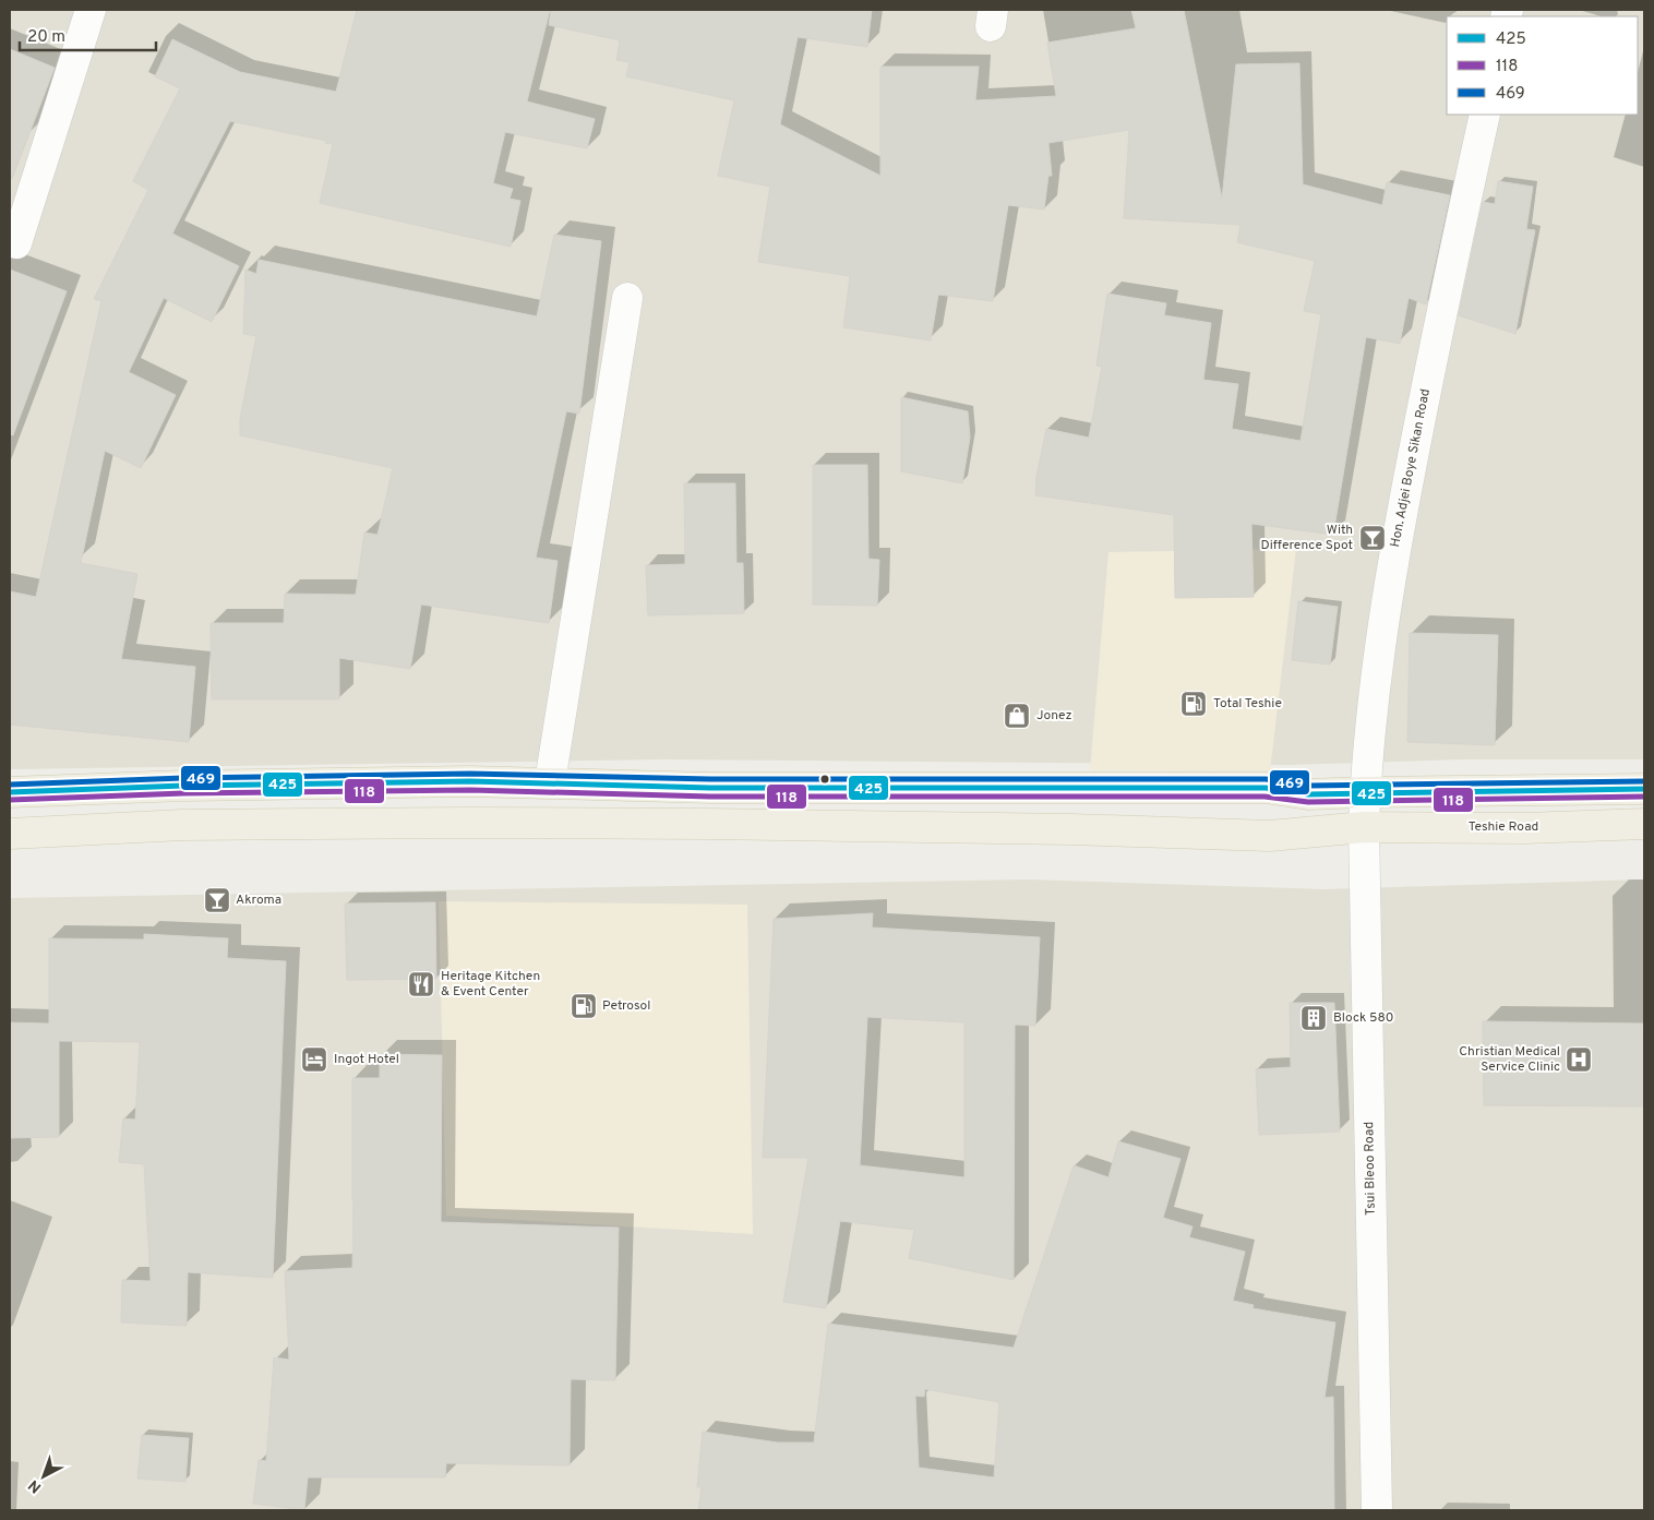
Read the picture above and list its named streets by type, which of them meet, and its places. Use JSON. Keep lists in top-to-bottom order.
{
  "streets": {
    "main road": ["Teshie Road"],
    "street": ["Hon. Adjei Boye Sikan Road", "Tsui Bleoo Road"]
  },
  "crossings": [
    ["Hon. Adjei Boye Sikan Road", "Teshie Road"],
    ["Hon. Adjei Boye Sikan Road", "Tsui Bleoo Road"],
    ["Teshie Road", "Tsui Bleoo Road"]
  ],
  "places": {
    "bar": ["With Difference Spot", "Akroma"],
    "fuel station": ["Total Teshie", "Petrosol"],
    "shop": ["Jonez"],
    "restaurant": ["Heritage Kitchen & Event Center"],
    "building": ["Block 580"],
    "hotel": ["Ingot Hotel"],
    "hospital": ["Christian Medical Service Clinic"]
  },
  "lines": ["transit line 469", "transit line 425", "transit line 118"],
  "legend": ["425", "118", "469"],
  "scale_bar": "20 m",
  "north": "bottom left"
}
